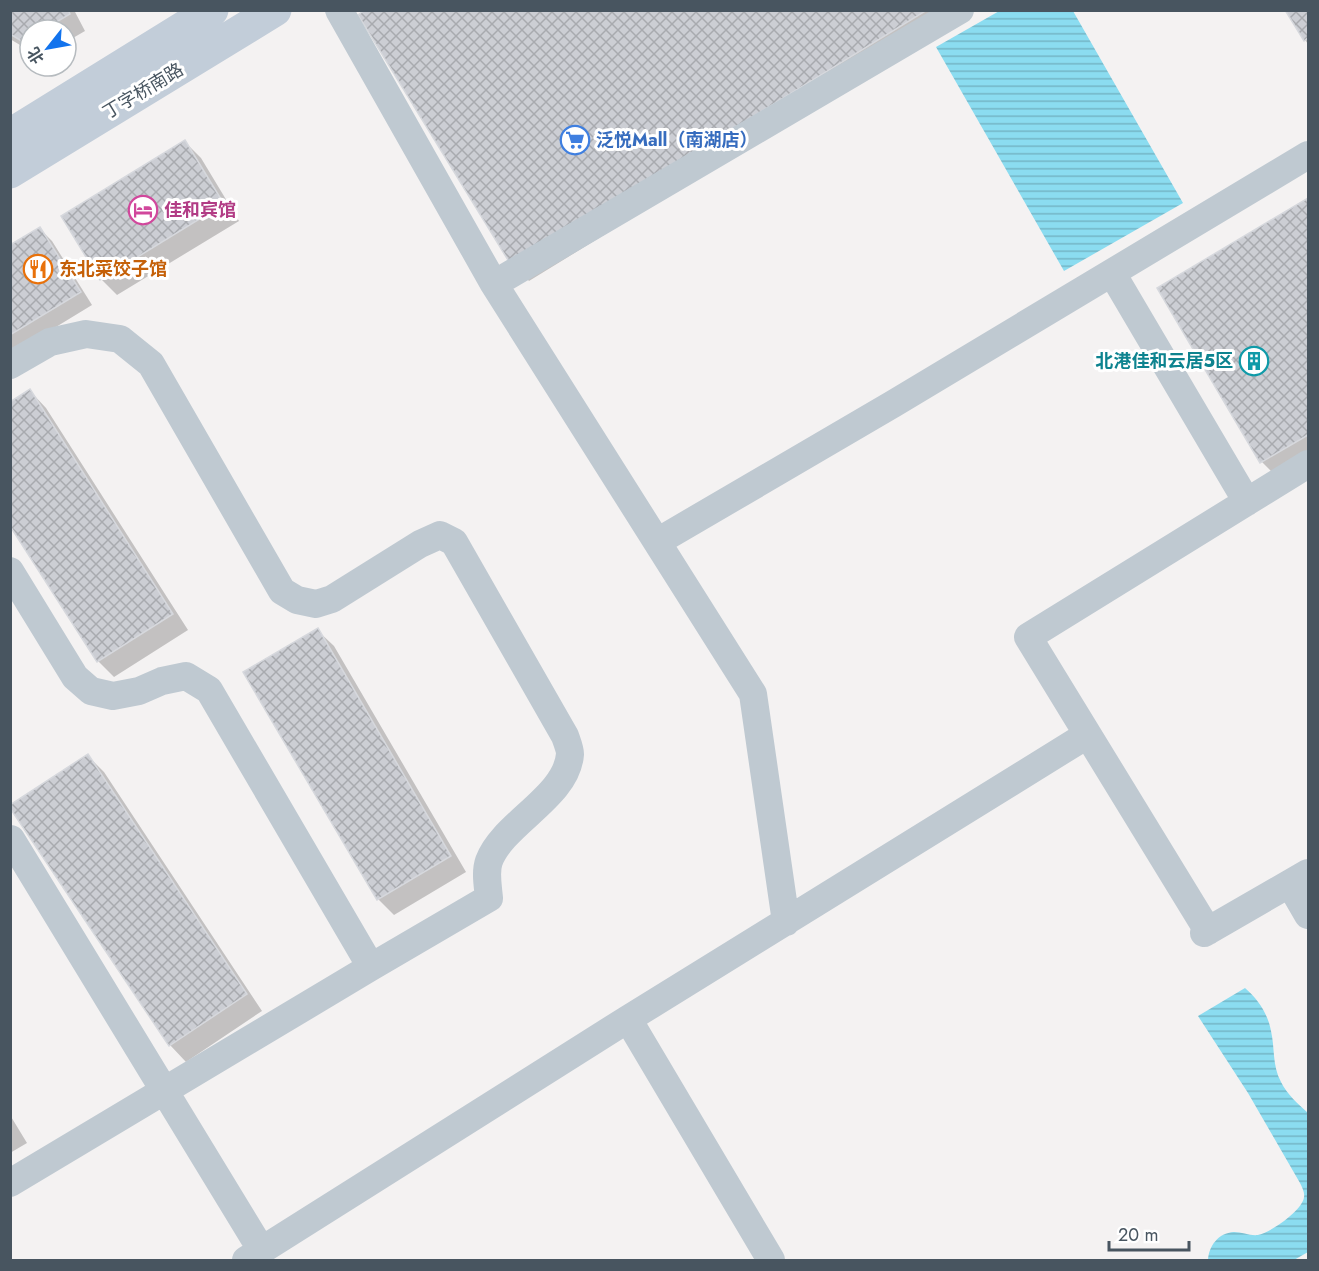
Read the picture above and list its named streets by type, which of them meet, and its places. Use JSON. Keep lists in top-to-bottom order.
{
  "streets": {
    "main road": ["丁字桥南路"]
  },
  "places": {
    "supermarket": ["泛悦Mall（南湖店）"],
    "hotel": ["佳和宾馆"],
    "restaurant": ["东北菜饺子馆"],
    "building": ["北港佳和云居5区"]
  },
  "scale_bar": "20 m",
  "north": "bottom left"
}
